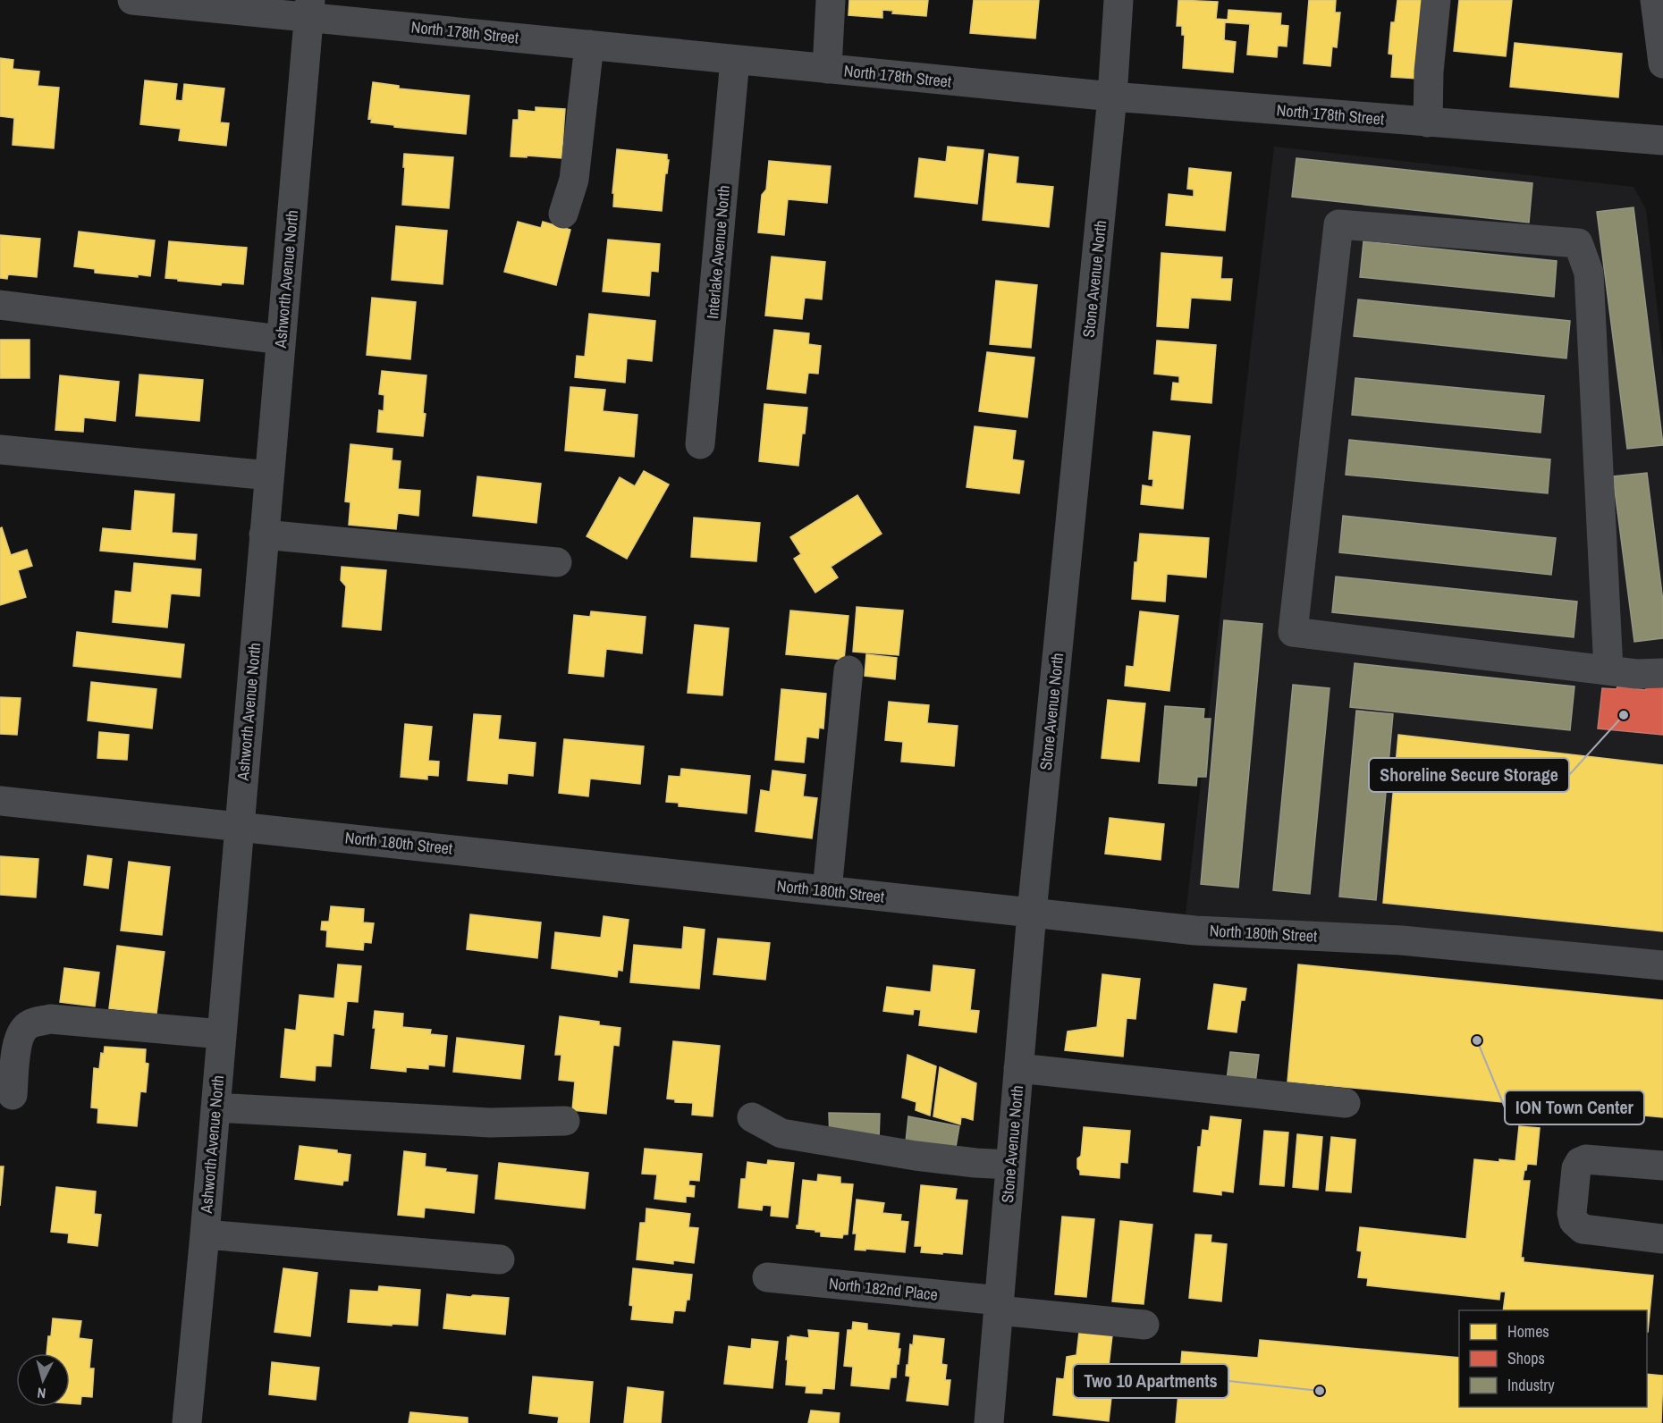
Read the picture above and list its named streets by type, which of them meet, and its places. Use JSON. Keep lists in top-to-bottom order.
{
  "streets": {
    "street": [
      "North 178th Street",
      "Interlake Avenue North",
      "Ashworth Avenue North",
      "Stone Avenue North",
      "North 180th Street",
      "North 182nd Place"
    ]
  },
  "crossings": [
    ["North 178th Street", "Interlake Avenue North"],
    ["North 178th Street", "Ashworth Avenue North"],
    ["North 178th Street", "Stone Avenue North"],
    ["Ashworth Avenue North", "North 180th Street"],
    ["Stone Avenue North", "North 180th Street"],
    ["Stone Avenue North", "North 182nd Place"]
  ],
  "places": ["Shoreline Secure Storage", "ION Town Center", "Two 10 Apartments"],
  "legend": ["Homes", "Shops", "Industry"],
  "north": "bottom"
}
